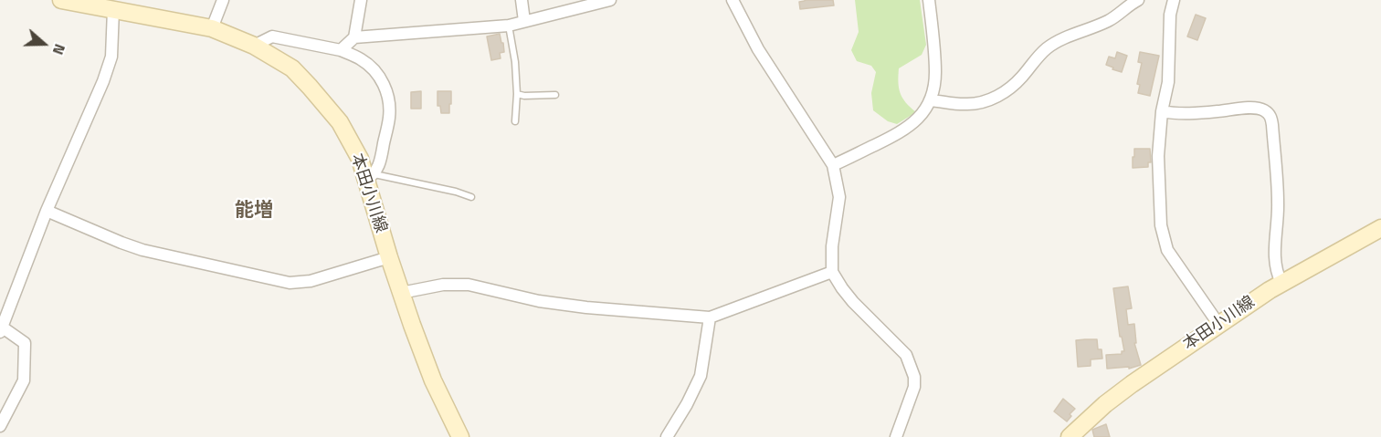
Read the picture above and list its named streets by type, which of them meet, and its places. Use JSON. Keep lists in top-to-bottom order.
{
  "streets": {
    "main road": ["本田小川線"]
  },
  "districts": ["能増"],
  "north": "right"
}
